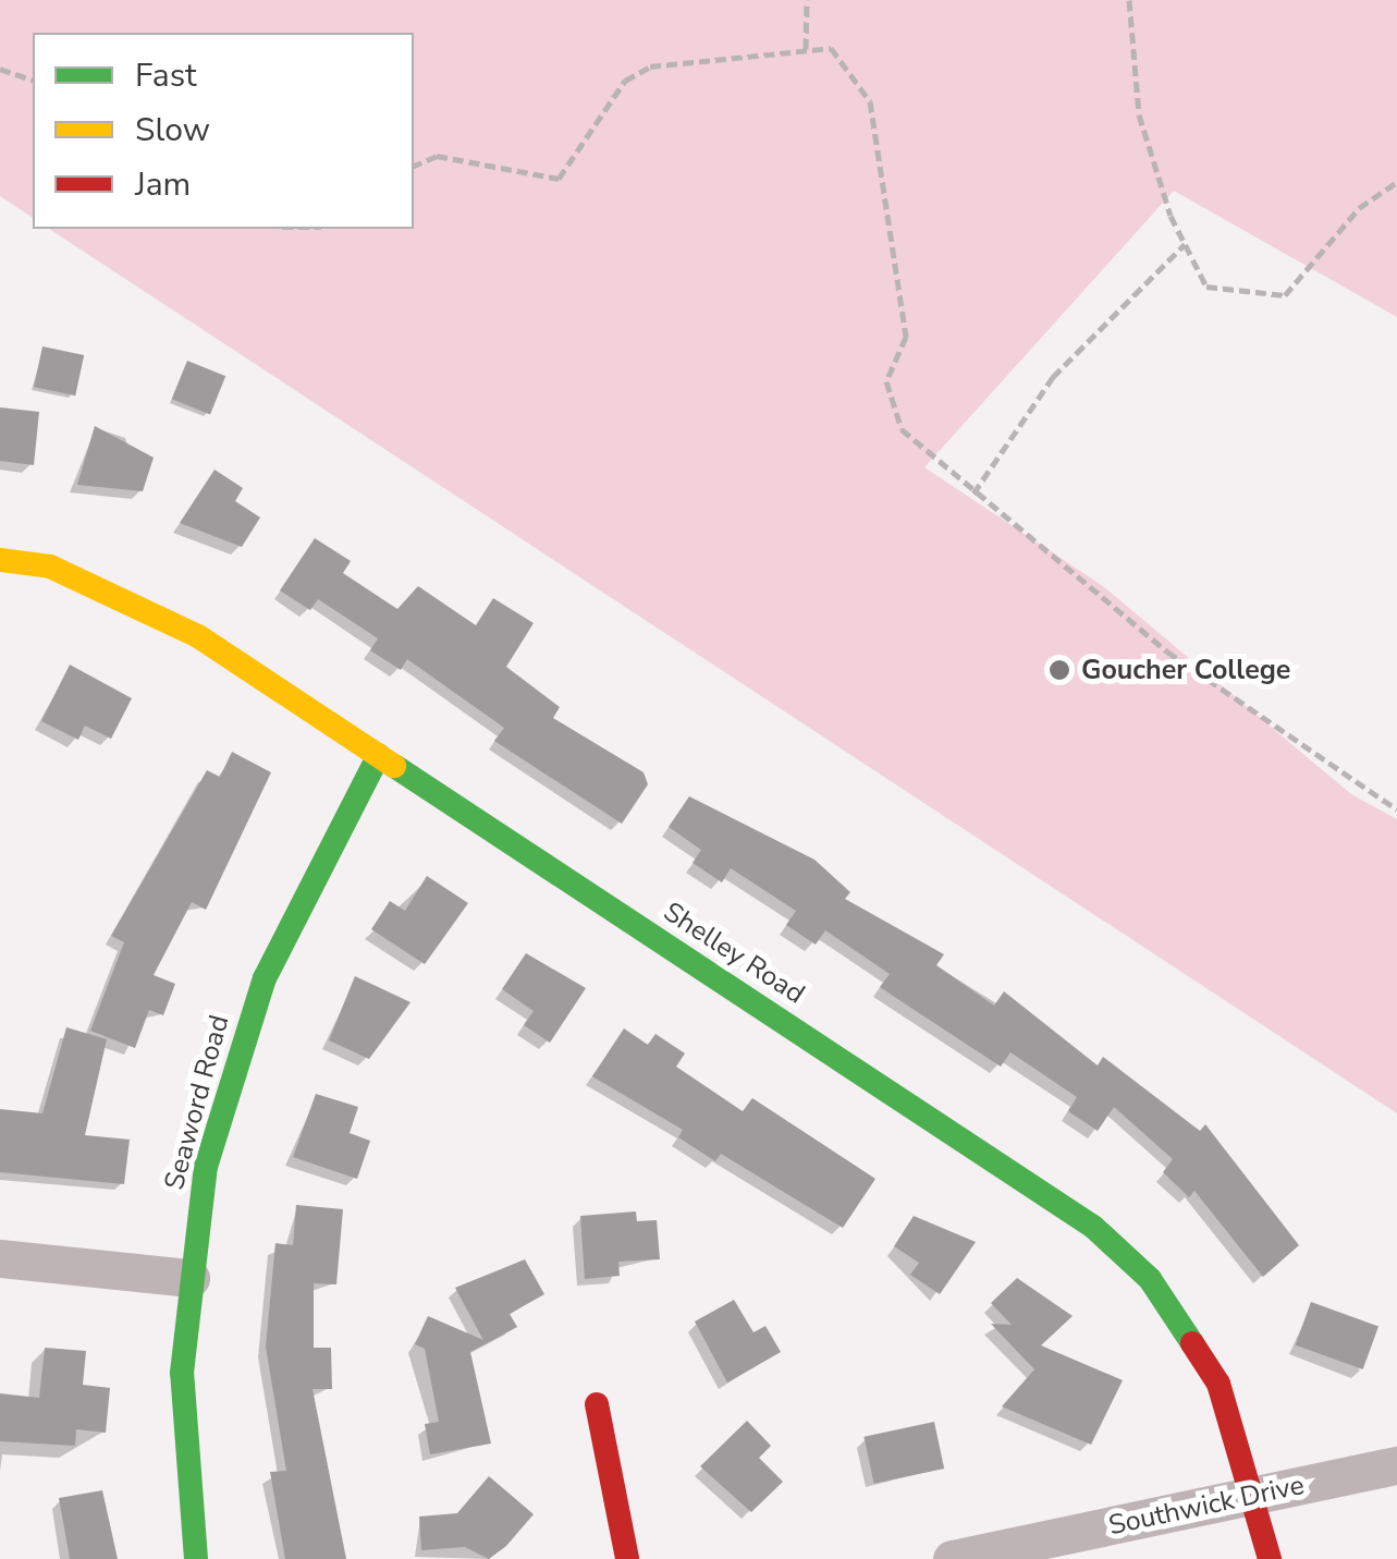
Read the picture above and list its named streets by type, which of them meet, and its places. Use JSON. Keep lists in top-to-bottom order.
{
  "streets": {
    "street": ["Shelley Road", "Seaword Road", "Southwick Drive"]
  },
  "crossings": [
    ["Shelley Road", "Seaword Road"],
    ["Shelley Road", "Southwick Drive"]
  ],
  "places": ["Goucher College"],
  "legend": ["Fast", "Slow", "Jam"]
}
